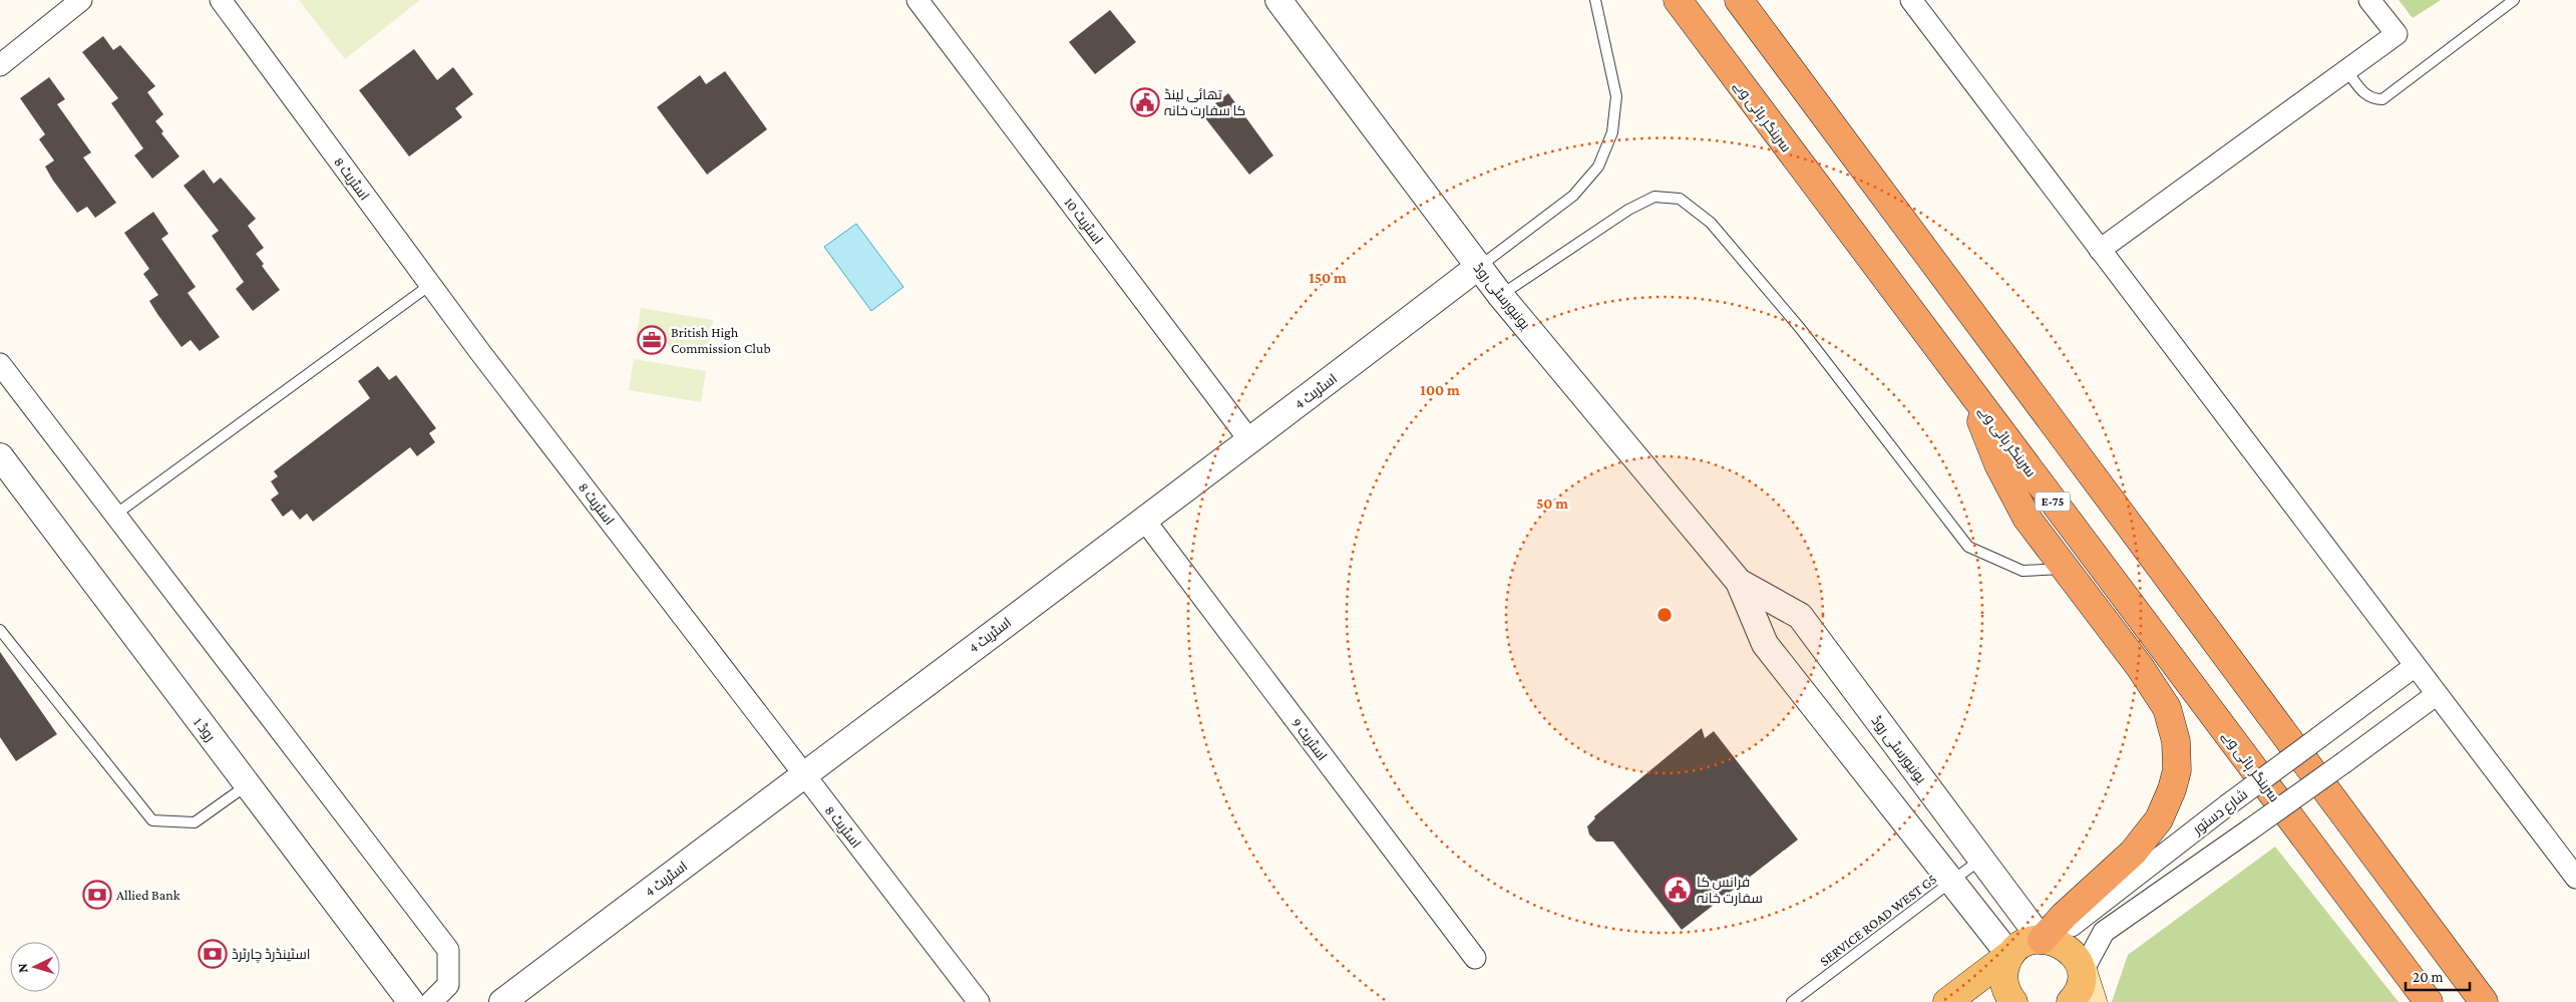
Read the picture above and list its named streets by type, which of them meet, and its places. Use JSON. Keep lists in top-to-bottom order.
{
  "streets": {
    "highway": ["سرینگر ہائی وے", "E-75"],
    "street": [
      "اسٹریٹ 8",
      "اسٹریٹ 10",
      "یونیورسٹی روڈ",
      "اسٹریٹ 4",
      "روڈ 1",
      "اسٹریٹ 9",
      "شارع دستور"
    ],
    "lane": ["SERVICE ROAD WEST G5"]
  },
  "crossings": [
    ["اسٹریٹ 8", "اسٹریٹ 4"],
    ["اسٹریٹ 10", "اسٹریٹ 4"],
    ["یونیورسٹی روڈ", "اسٹریٹ 4"],
    ["یونیورسٹی روڈ", "شارع دستور"],
    ["یونیورسٹی روڈ", "SERVICE ROAD WEST G5"],
    ["اسٹریٹ 4", "اسٹریٹ 9"]
  ],
  "places": {
    "public building": ["تھائی لینڈ کا سفارت خانہ", "فرانس کا سفارت خانہ"],
    "office": ["British High Commission Club"],
    "bank": ["Allied Bank", "اسٹینڈرڈ چارٹرڈ"]
  },
  "scale_bar": "20 m",
  "north": "left",
  "rings": ["150 m", "100 m", "50 m"]
}
